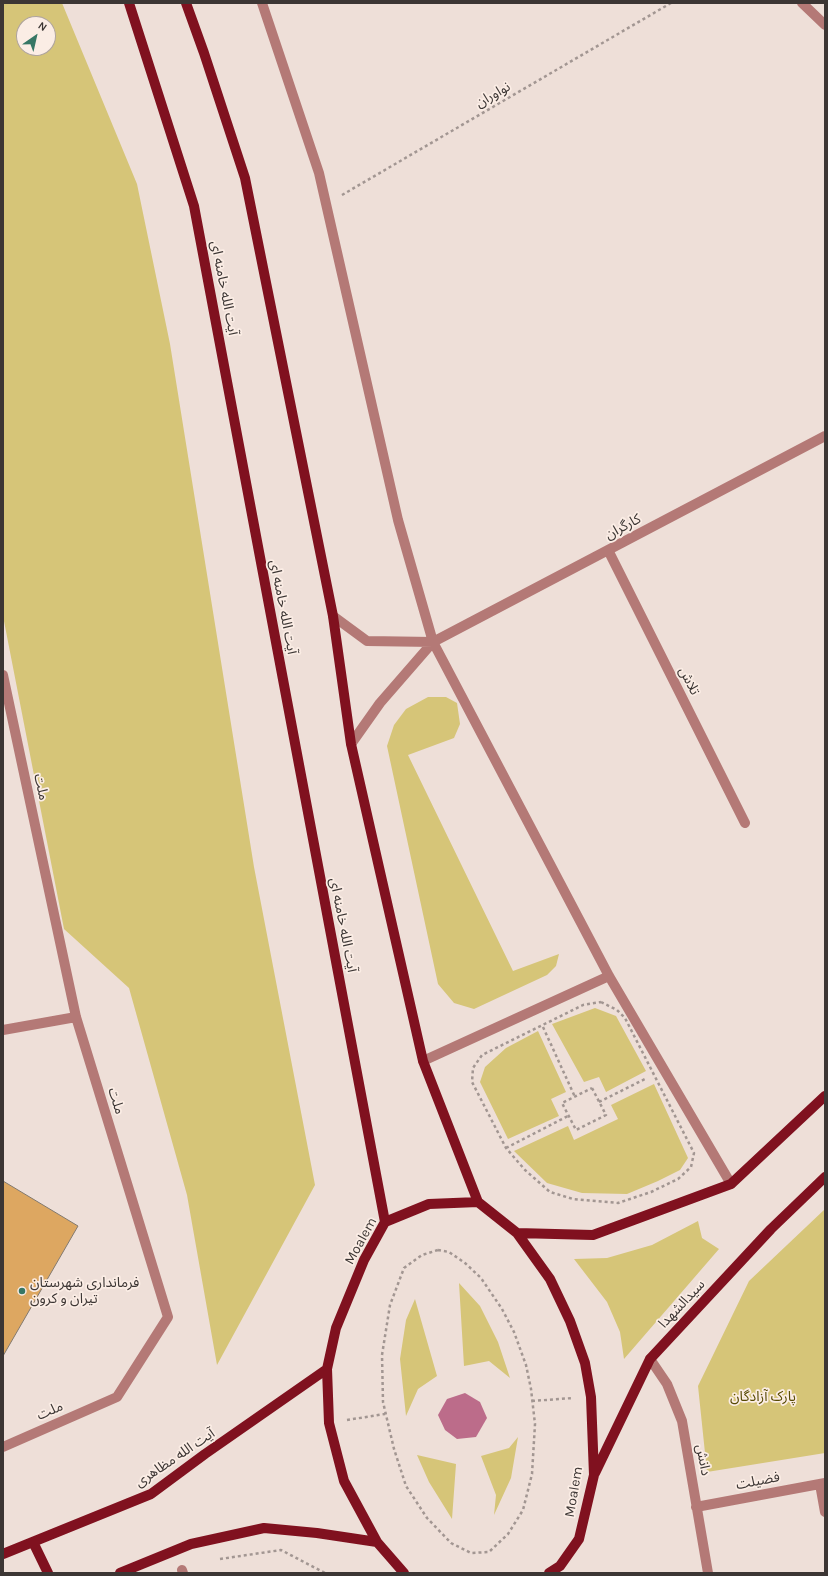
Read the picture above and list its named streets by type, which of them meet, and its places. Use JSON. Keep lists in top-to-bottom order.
{
  "streets": {
    "main road": [
      "آیت الله خامنه ای",
      "Moalem",
      "سیدالشهدا",
      "آیت الله مظاهری"
    ],
    "street": [
      "کارگران",
      "تلاش",
      "ملت",
      "دانش",
      "فضیلت"
    ],
    "path": ["نواوران"]
  },
  "crossings": [
    ["آیت الله خامنه ای", "Moalem"],
    ["کارگران", "تلاش"],
    ["Moalem", "سیدالشهدا"],
    ["Moalem", "آیت الله مظاهری"],
    ["سیدالشهدا", "دانش"],
    ["دانش", "فضیلت"]
  ],
  "parks": ["پارک آزادگان"],
  "places": ["فرمانداری شهرستان تیران و کرون"],
  "north": "top right"
}
